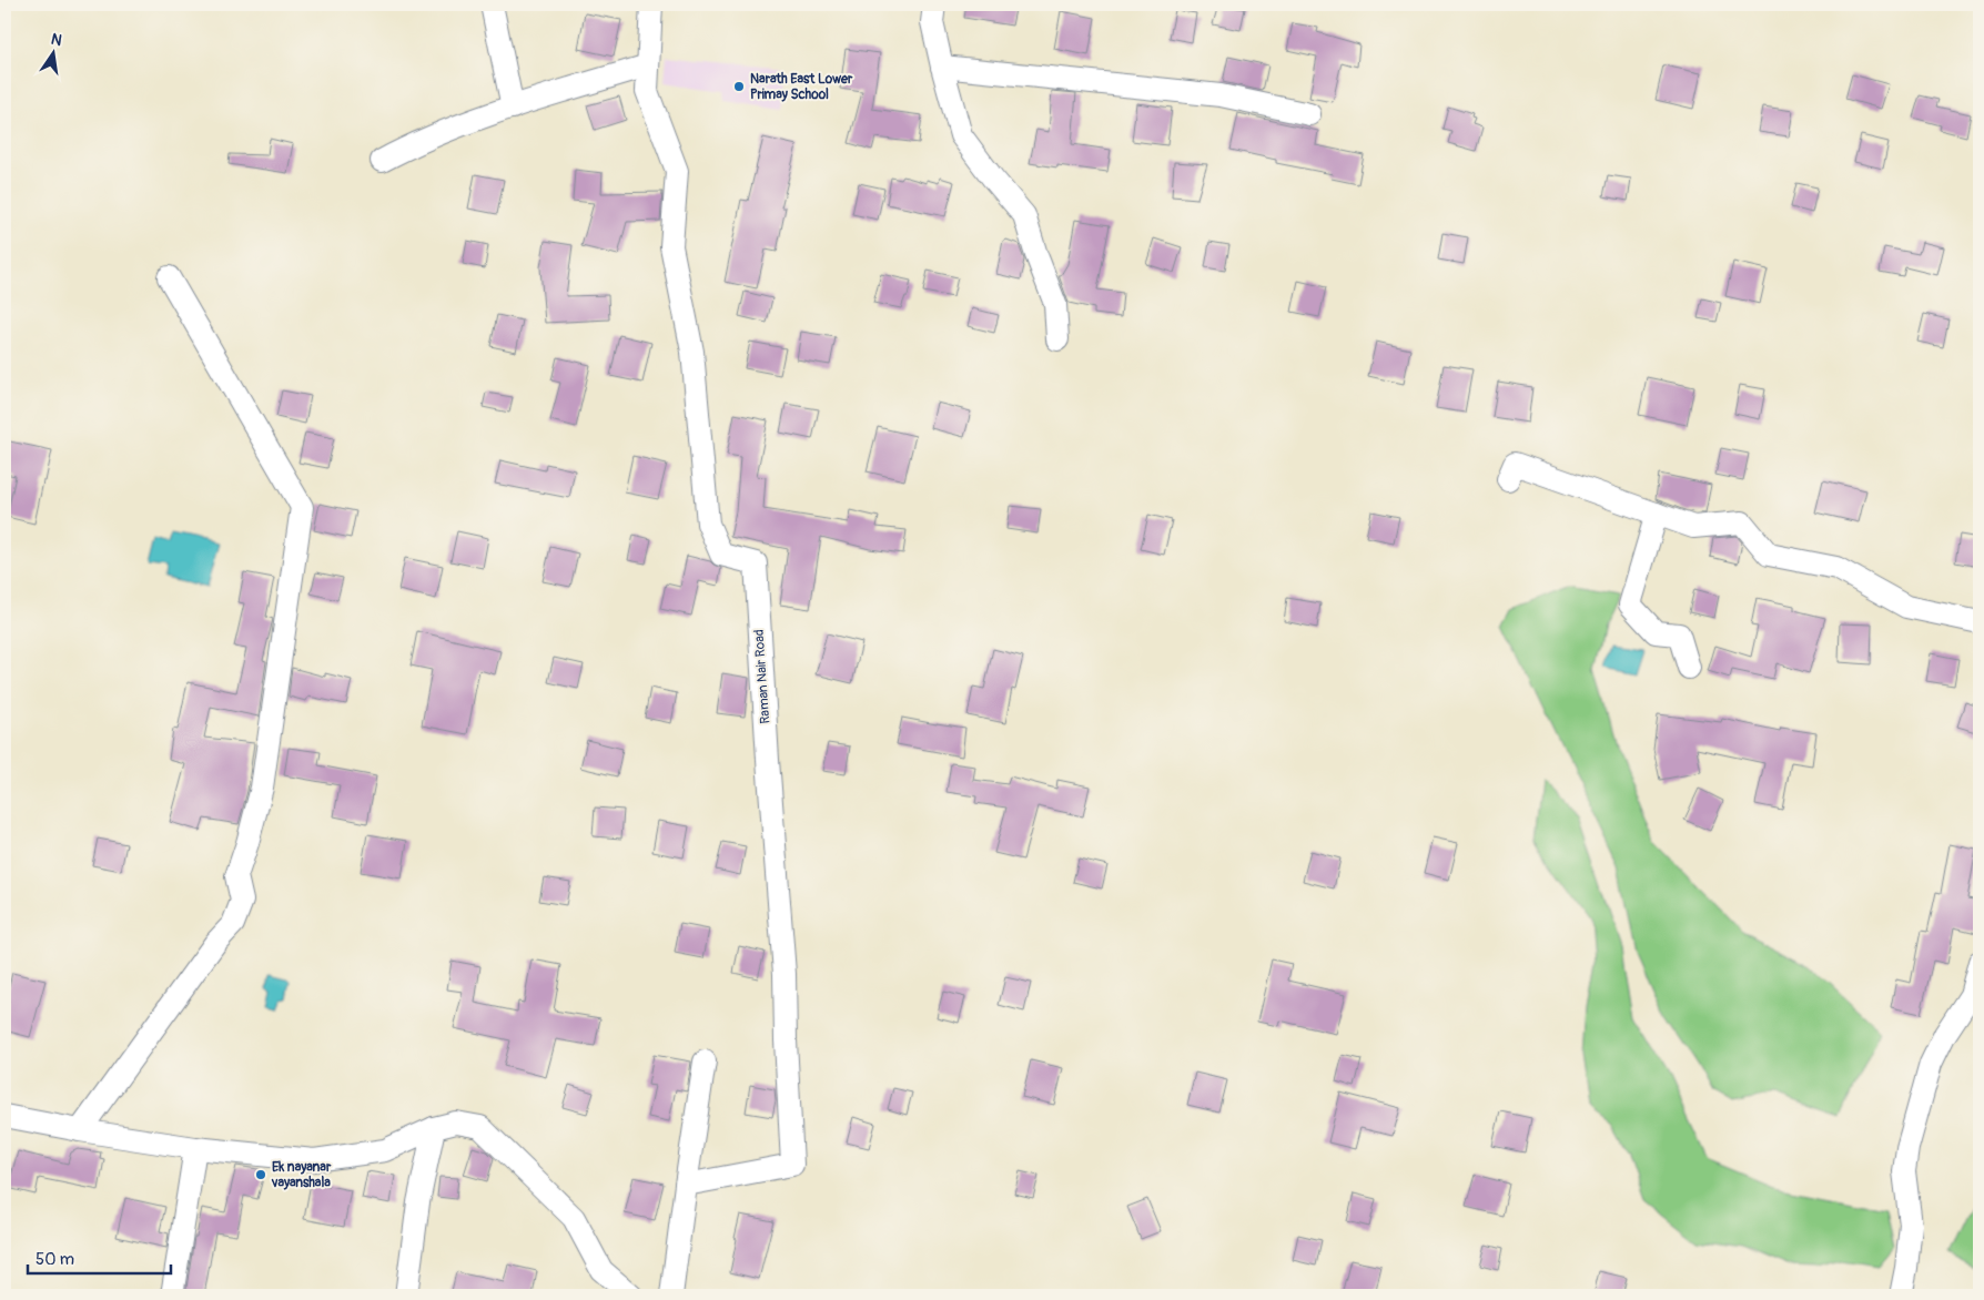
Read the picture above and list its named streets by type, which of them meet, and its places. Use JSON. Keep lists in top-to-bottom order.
{
  "streets": {
    "street": ["Raman Nair Road"]
  },
  "places": ["Narath East Lower Primay School", "Ek nayanar vayanshala"],
  "scale_bar": "50 m",
  "north": "top"
}
